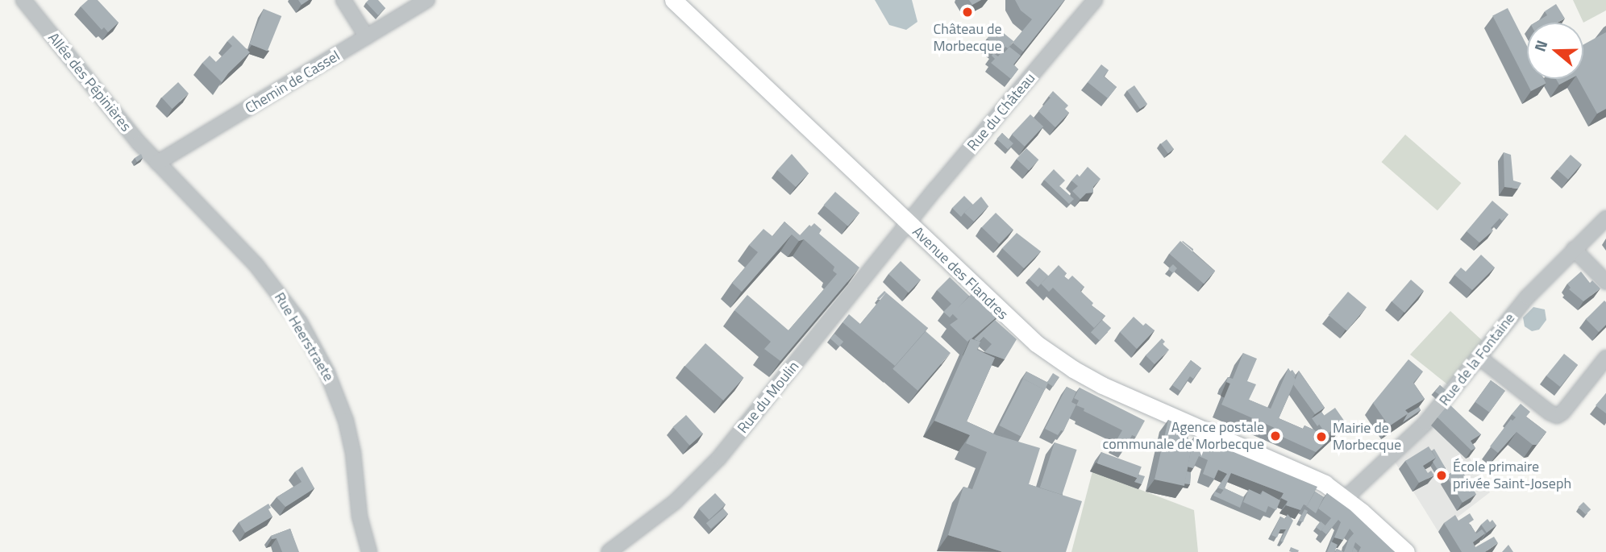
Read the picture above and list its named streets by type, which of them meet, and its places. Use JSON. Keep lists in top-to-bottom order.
{
  "streets": {
    "main road": ["Avenue des Flandres"],
    "street": [
      "Allée des Pépinières",
      "Chemin de Cassel",
      "Rue du Château",
      "Rue Heerstraete",
      "Rue de la Fontaine",
      "Rue du Moulin"
    ]
  },
  "crossings": [
    ["Allée des Pépinières", "Chemin de Cassel"],
    ["Allée des Pépinières", "Rue Heerstraete"],
    ["Chemin de Cassel", "Rue Heerstraete"],
    ["Rue du Château", "Avenue des Flandres"],
    ["Rue du Château", "Rue du Moulin"],
    ["Avenue des Flandres", "Rue de la Fontaine"],
    ["Avenue des Flandres", "Rue du Moulin"]
  ],
  "places": [
    "Château de Morbecque",
    "Agence postale communale de Morbecque",
    "Mairie de Morbecque",
    "École primaire privée Saint-Joseph"
  ],
  "north": "left"
}
